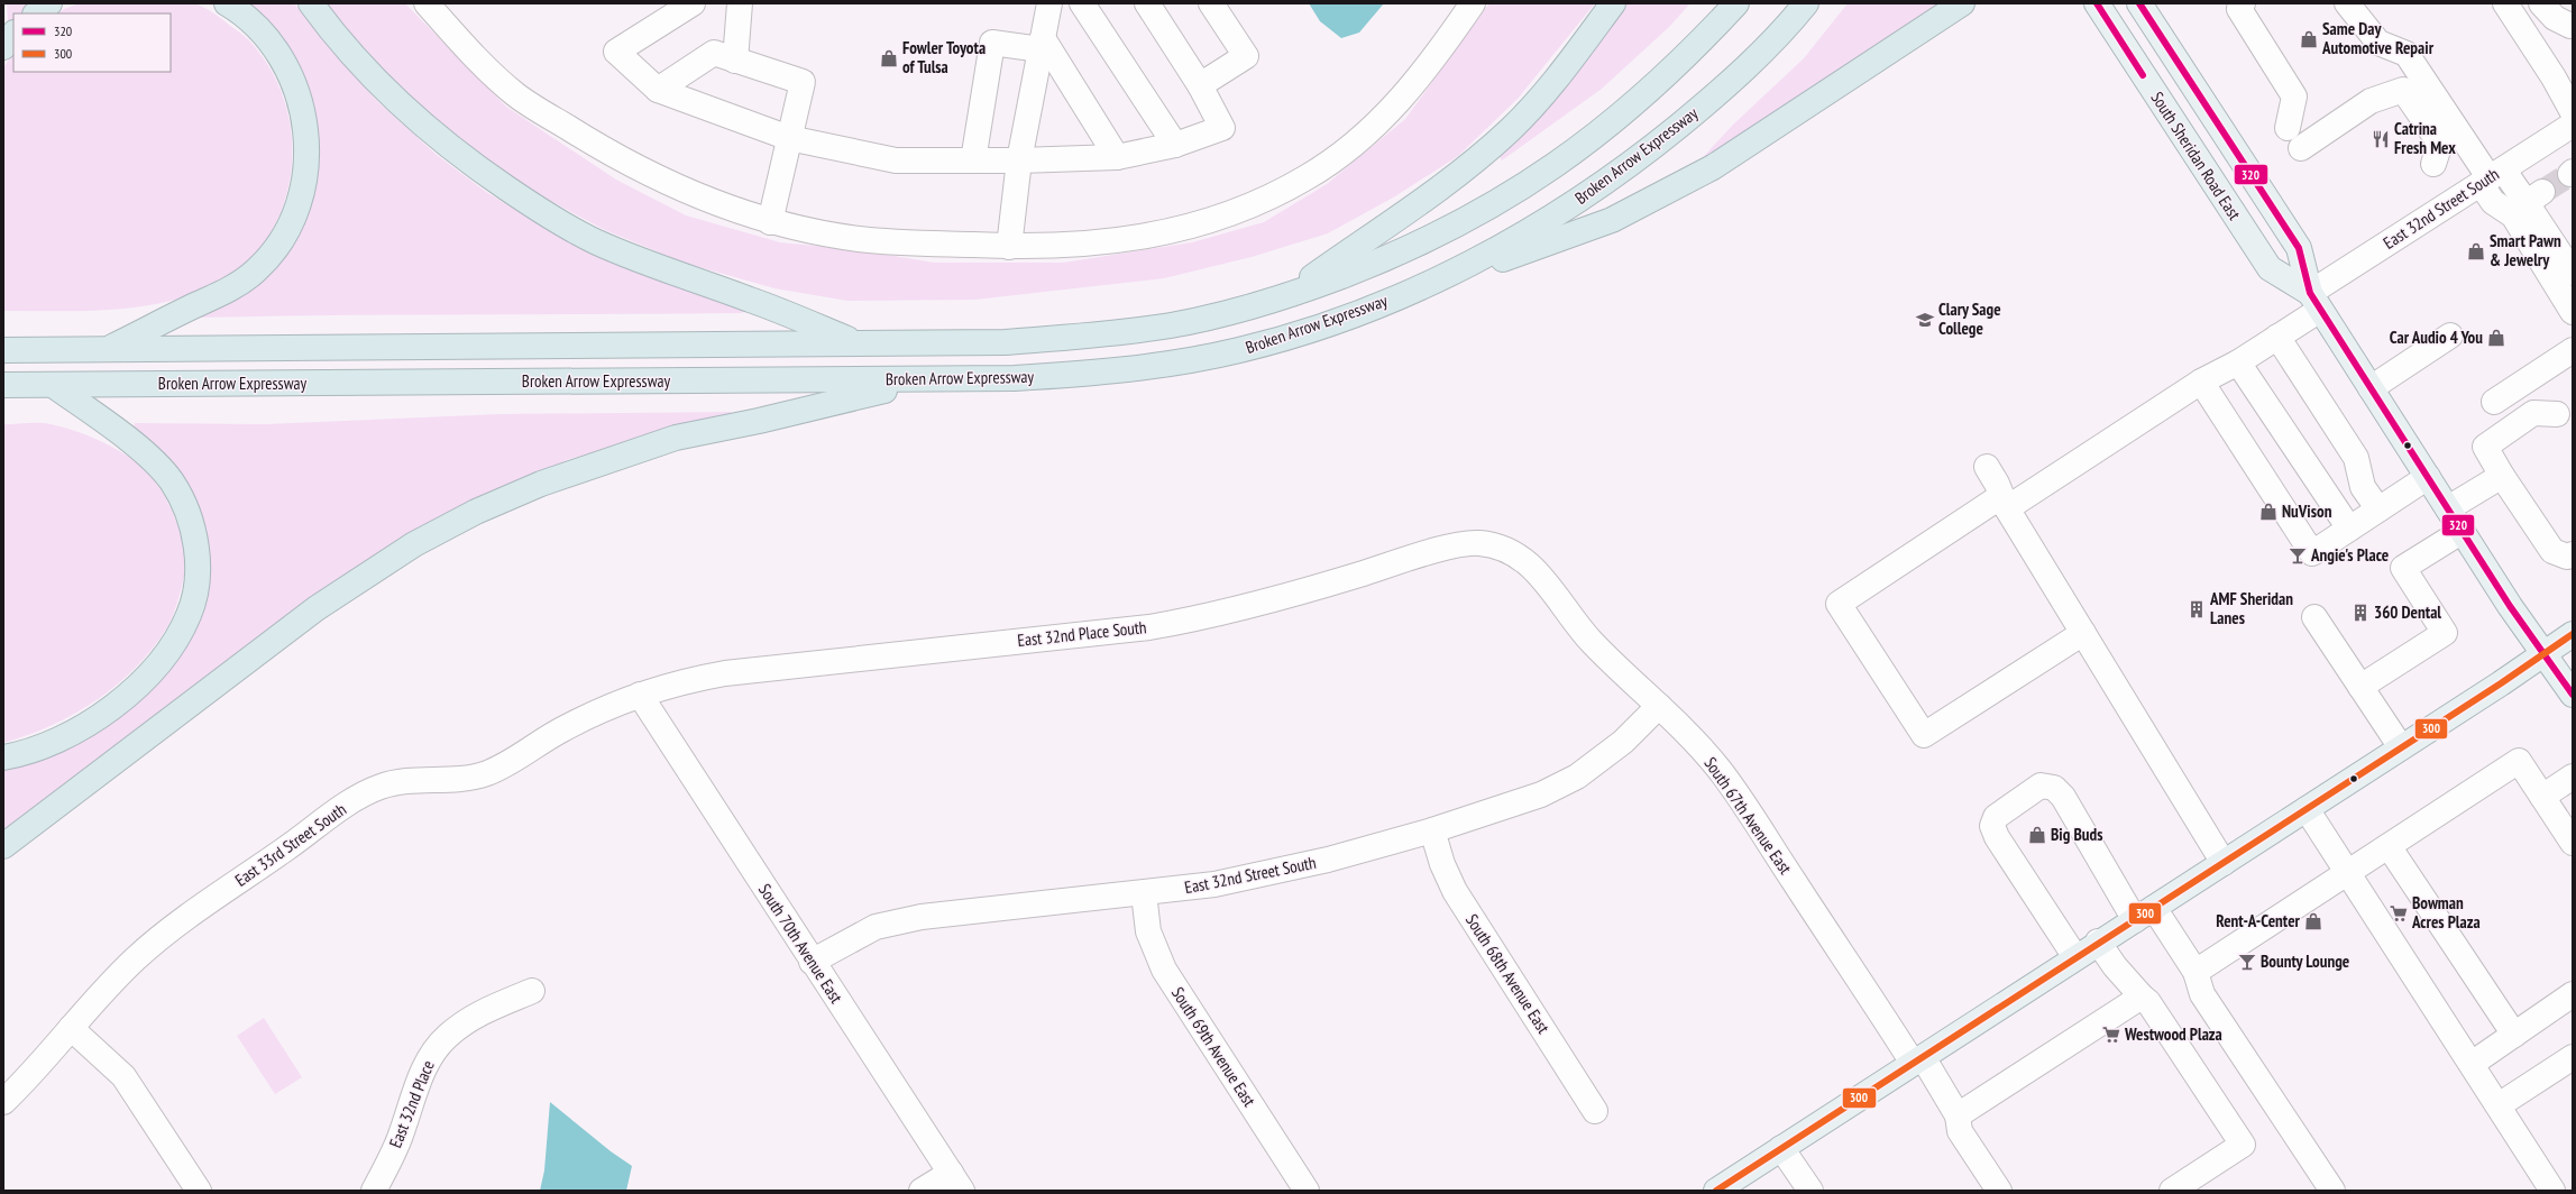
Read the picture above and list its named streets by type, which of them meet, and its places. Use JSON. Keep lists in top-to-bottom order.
{
  "streets": {
    "highway": ["Broken Arrow Expressway"],
    "main road": ["South Sheridan Road East"],
    "street": [
      "East 32nd Street South",
      "East 32nd Place South",
      "South 67th Avenue East",
      "East 33rd Street South",
      "South 70th Avenue East",
      "South 68th Avenue East",
      "South 69th Avenue East",
      "East 32nd Place"
    ]
  },
  "crossings": [
    ["South Sheridan Road East", "East 32nd Street South"],
    ["East 32nd Street South", "South 67th Avenue East"],
    ["East 32nd Street South", "South 70th Avenue East"],
    ["East 32nd Street South", "South 68th Avenue East"],
    ["East 32nd Street South", "South 69th Avenue East"],
    ["East 32nd Place South", "South 67th Avenue East"],
    ["East 32nd Place South", "East 33rd Street South"],
    ["East 32nd Place South", "South 70th Avenue East"],
    ["East 33rd Street South", "South 70th Avenue East"]
  ],
  "places": {
    "shop": [
      "Same Day Automotive Repair",
      "Fowler Toyota of Tulsa",
      "Smart Pawn & Jewelry",
      "Car Audio 4 You",
      "NuVison",
      "Big Buds",
      "Rent-A-Center"
    ],
    "restaurant": ["Catrina Fresh Mex"],
    "school or university": ["Clary Sage College"],
    "bar": ["Angie's Place", "Bounty Lounge"],
    "building": ["AMF Sheridan Lanes", "360 Dental"],
    "supermarket": ["Bowman Acres Plaza", "Westwood Plaza"]
  },
  "lines": ["transit line 320", "transit line 300"],
  "legend": ["320", "300"]
}
